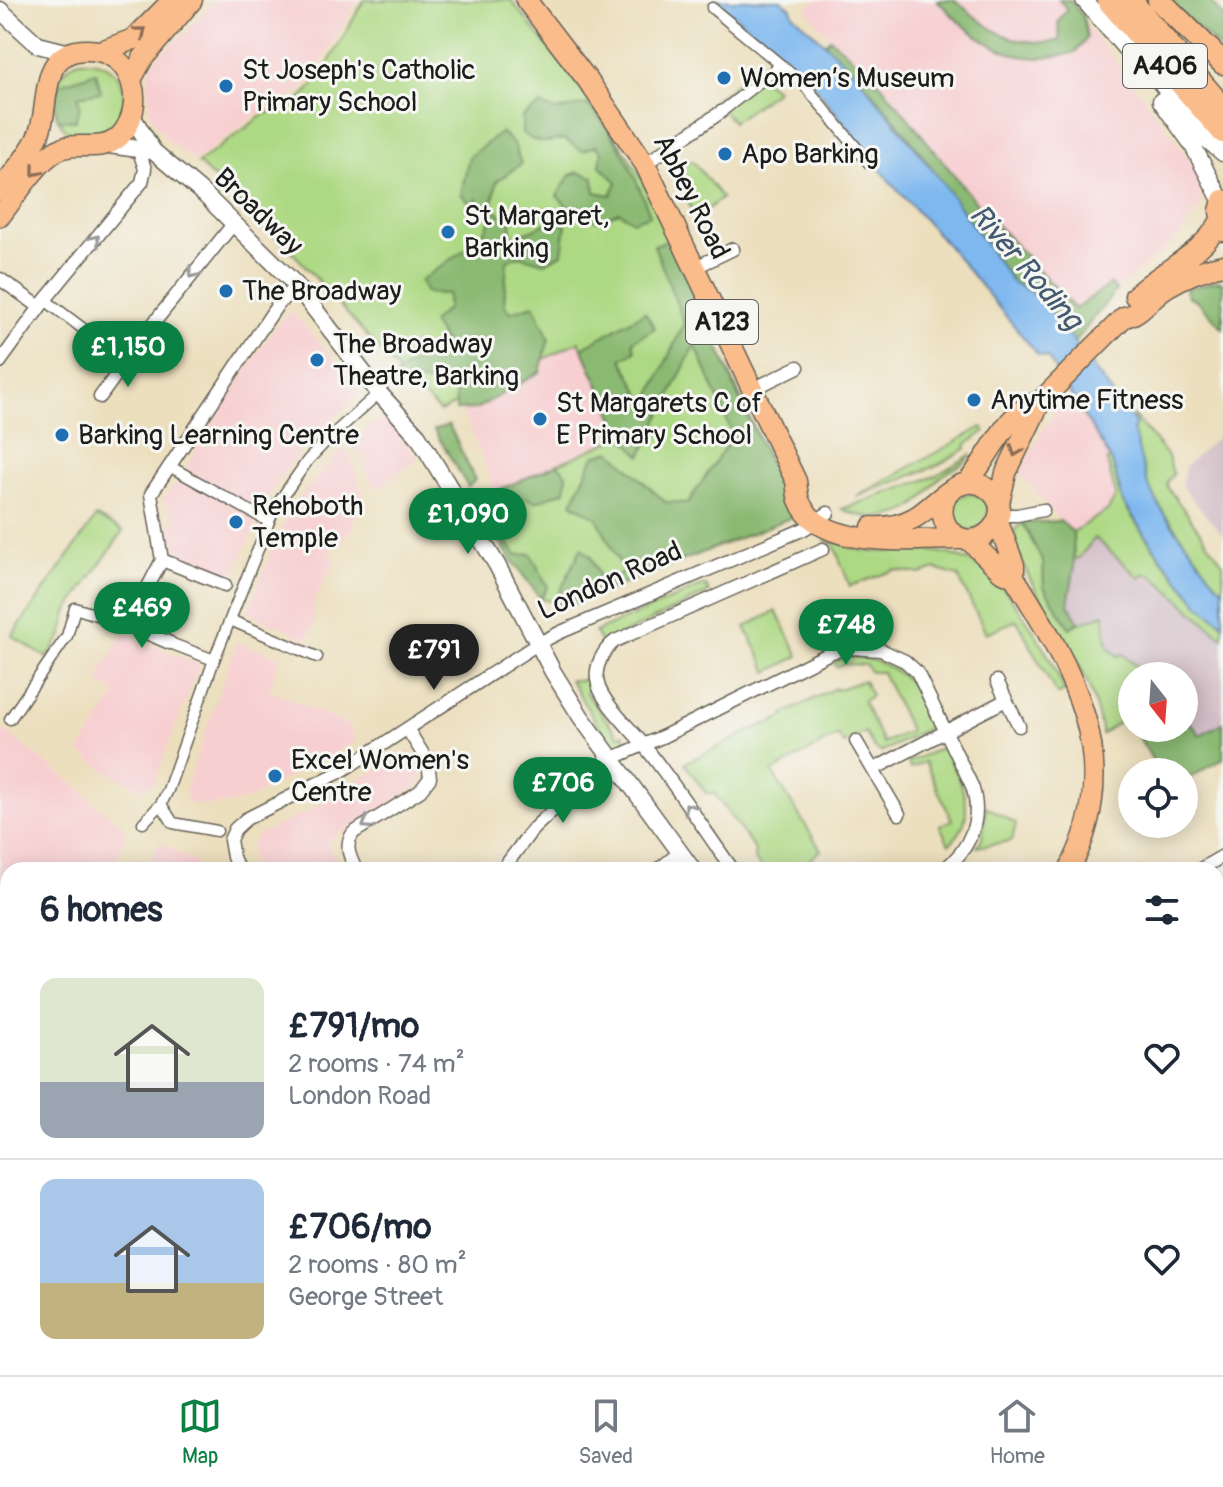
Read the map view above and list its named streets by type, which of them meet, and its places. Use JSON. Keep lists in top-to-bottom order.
{
  "streets": {
    "highway": ["A406"],
    "main road": ["Abbey Road", "A123"],
    "street": ["Broadway", "London Road"]
  },
  "crossings": [
    ["Abbey Road", "London Road"],
    ["Broadway", "London Road"]
  ],
  "water": ["River Roding"],
  "places": [
    "Women’s Museum",
    "St Joseph's Catholic Primary School",
    "Apo Barking",
    "St Margaret, Barking",
    "The Broadway",
    "The Broadway Theatre, Barking",
    "Anytime Fitness",
    "St Margarets C of E Primary School",
    "Barking Learning Centre",
    "Rehoboth Temple",
    "Excel Women's Centre"
  ],
  "north": "bottom",
  "page": {
    "price": [
      "£1,150",
      "£1,090",
      "£469",
      "£748",
      "£791",
      "£706"
    ],
    "heading": "6 homes",
    "list": [
      {
        "name": "£791/mo",
        "note": "2 rooms · 74 m² · London Road"
      },
      {
        "name": "£706/mo",
        "note": "2 rooms · 80 m² · George Street"
      }
    ],
    "tabs": ["Map", "Saved", "Home"]
  }
}
